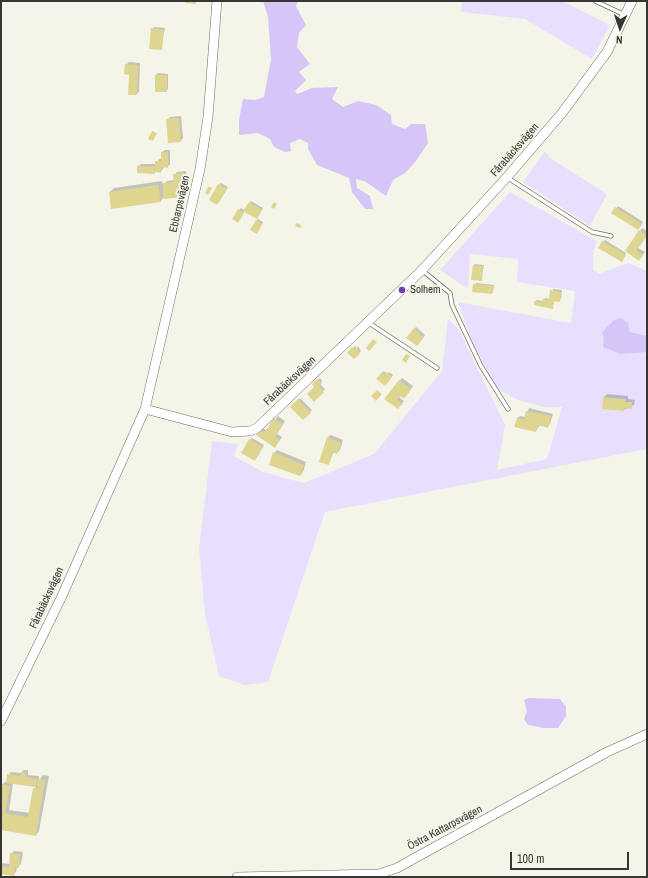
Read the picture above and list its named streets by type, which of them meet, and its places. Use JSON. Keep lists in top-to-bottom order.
{
  "streets": {
    "street": ["Fårabäcksvägen", "Ebbarpsvägen", "Östra Kattarpsvägen"]
  },
  "crossings": [
    ["Fårabäcksvägen", "Ebbarpsvägen"]
  ],
  "places": ["Solhem"],
  "scale_bar": "100 m",
  "north": "bottom"
}
